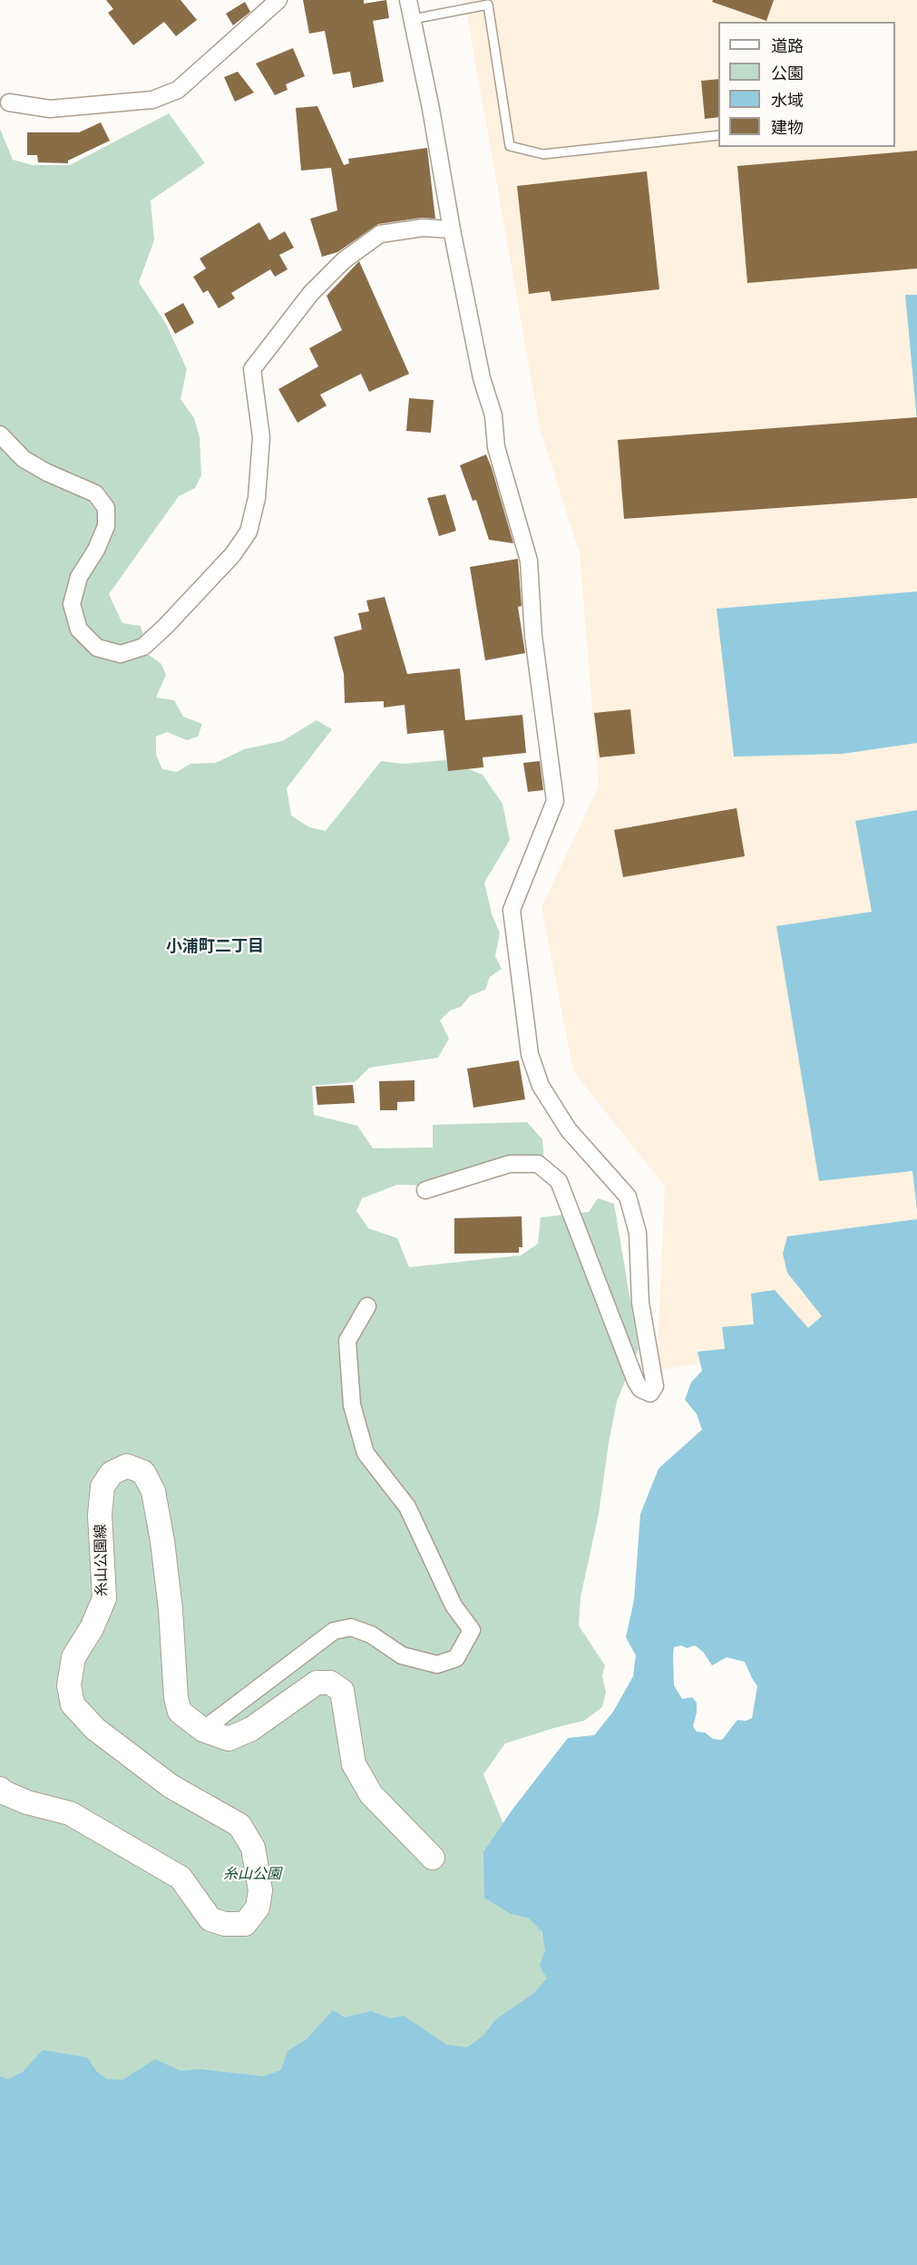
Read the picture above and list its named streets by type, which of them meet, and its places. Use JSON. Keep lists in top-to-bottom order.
{
  "streets": {
    "main road": ["糸山公園線"]
  },
  "districts": ["小浦町二丁目"],
  "parks": ["糸山公園"],
  "legend": [
    "道路",
    "公園",
    "水域",
    "建物"
  ]
}
